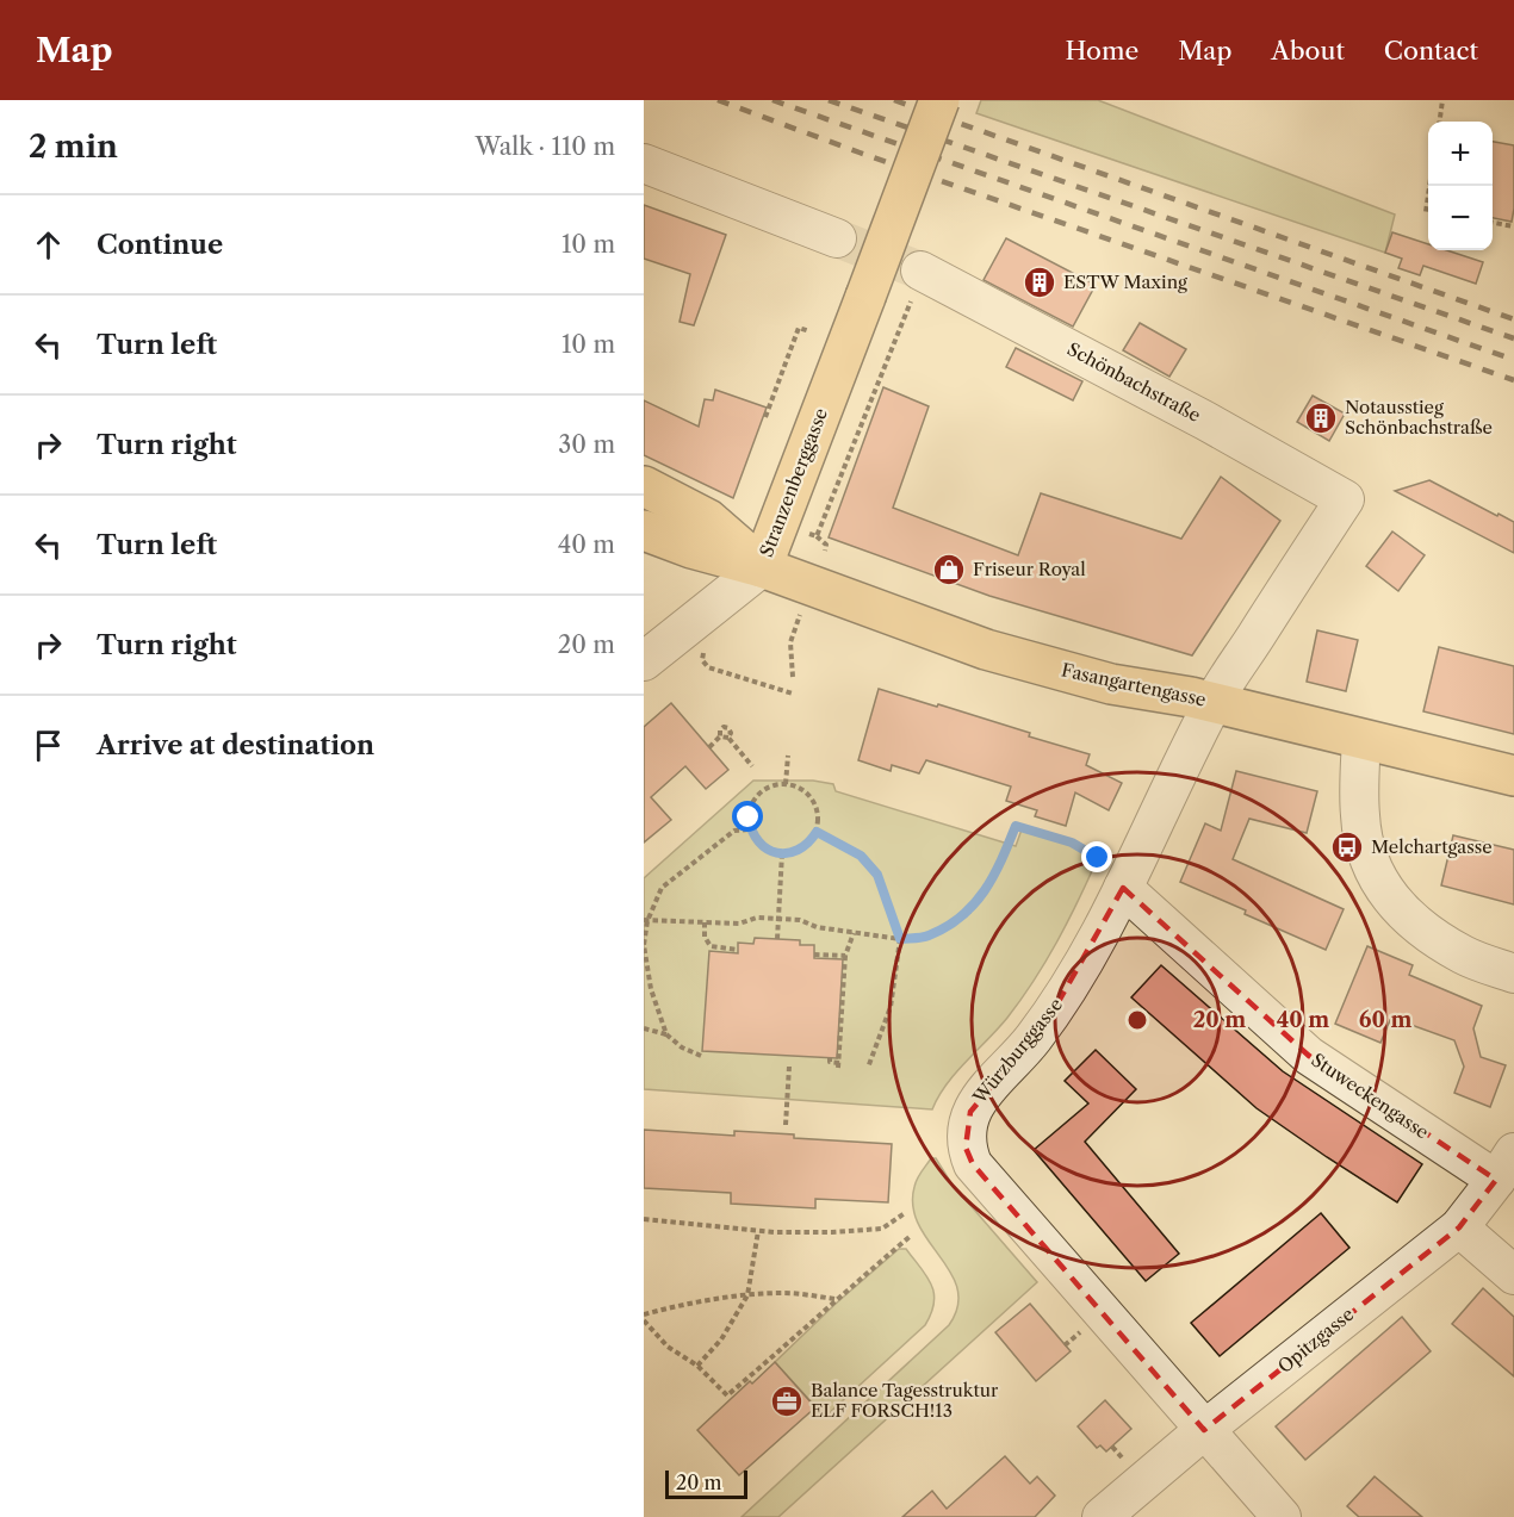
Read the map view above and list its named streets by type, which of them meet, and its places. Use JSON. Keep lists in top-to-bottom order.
{
  "streets": {
    "main road": ["Stranzenberggasse", "Fasangartengasse"],
    "street": [
      "Schönbachstraße",
      "Würzburggasse",
      "Stuweckengasse",
      "Opitzgasse"
    ]
  },
  "crossings": [
    ["Schönbachstraße", "Würzburggasse"],
    ["Stranzenberggasse", "Fasangartengasse"],
    ["Fasangartengasse", "Würzburggasse"],
    ["Würzburggasse", "Stuweckengasse"],
    ["Würzburggasse", "Opitzgasse"],
    ["Stuweckengasse", "Opitzgasse"]
  ],
  "places": {
    "building": ["ESTW Maxing", "Notausstieg Schönbachstraße"],
    "shop": ["Friseur Royal"],
    "bus stop": ["Melchartgasse"],
    "office": ["Balance Tagesstruktur ELF FORSCH!13"]
  },
  "scale_bar": "20 m",
  "page": {
    "header": "Map",
    "nav": [
      "Home",
      "Map",
      "About",
      "Contact"
    ],
    "heading": ["2 min", "Walk · 110 m"],
    "map_buttons": ["+", "−"],
    "list": [
      ["Continue", "10 m"],
      ["Turn left", "10 m"],
      ["Turn right", "30 m"],
      ["Turn left", "40 m"],
      ["Turn right", "20 m"],
      "Arrive at destination"
    ],
    "scale": "20 m"
  },
  "rings": ["20 m", "40 m", "60 m"]
}
